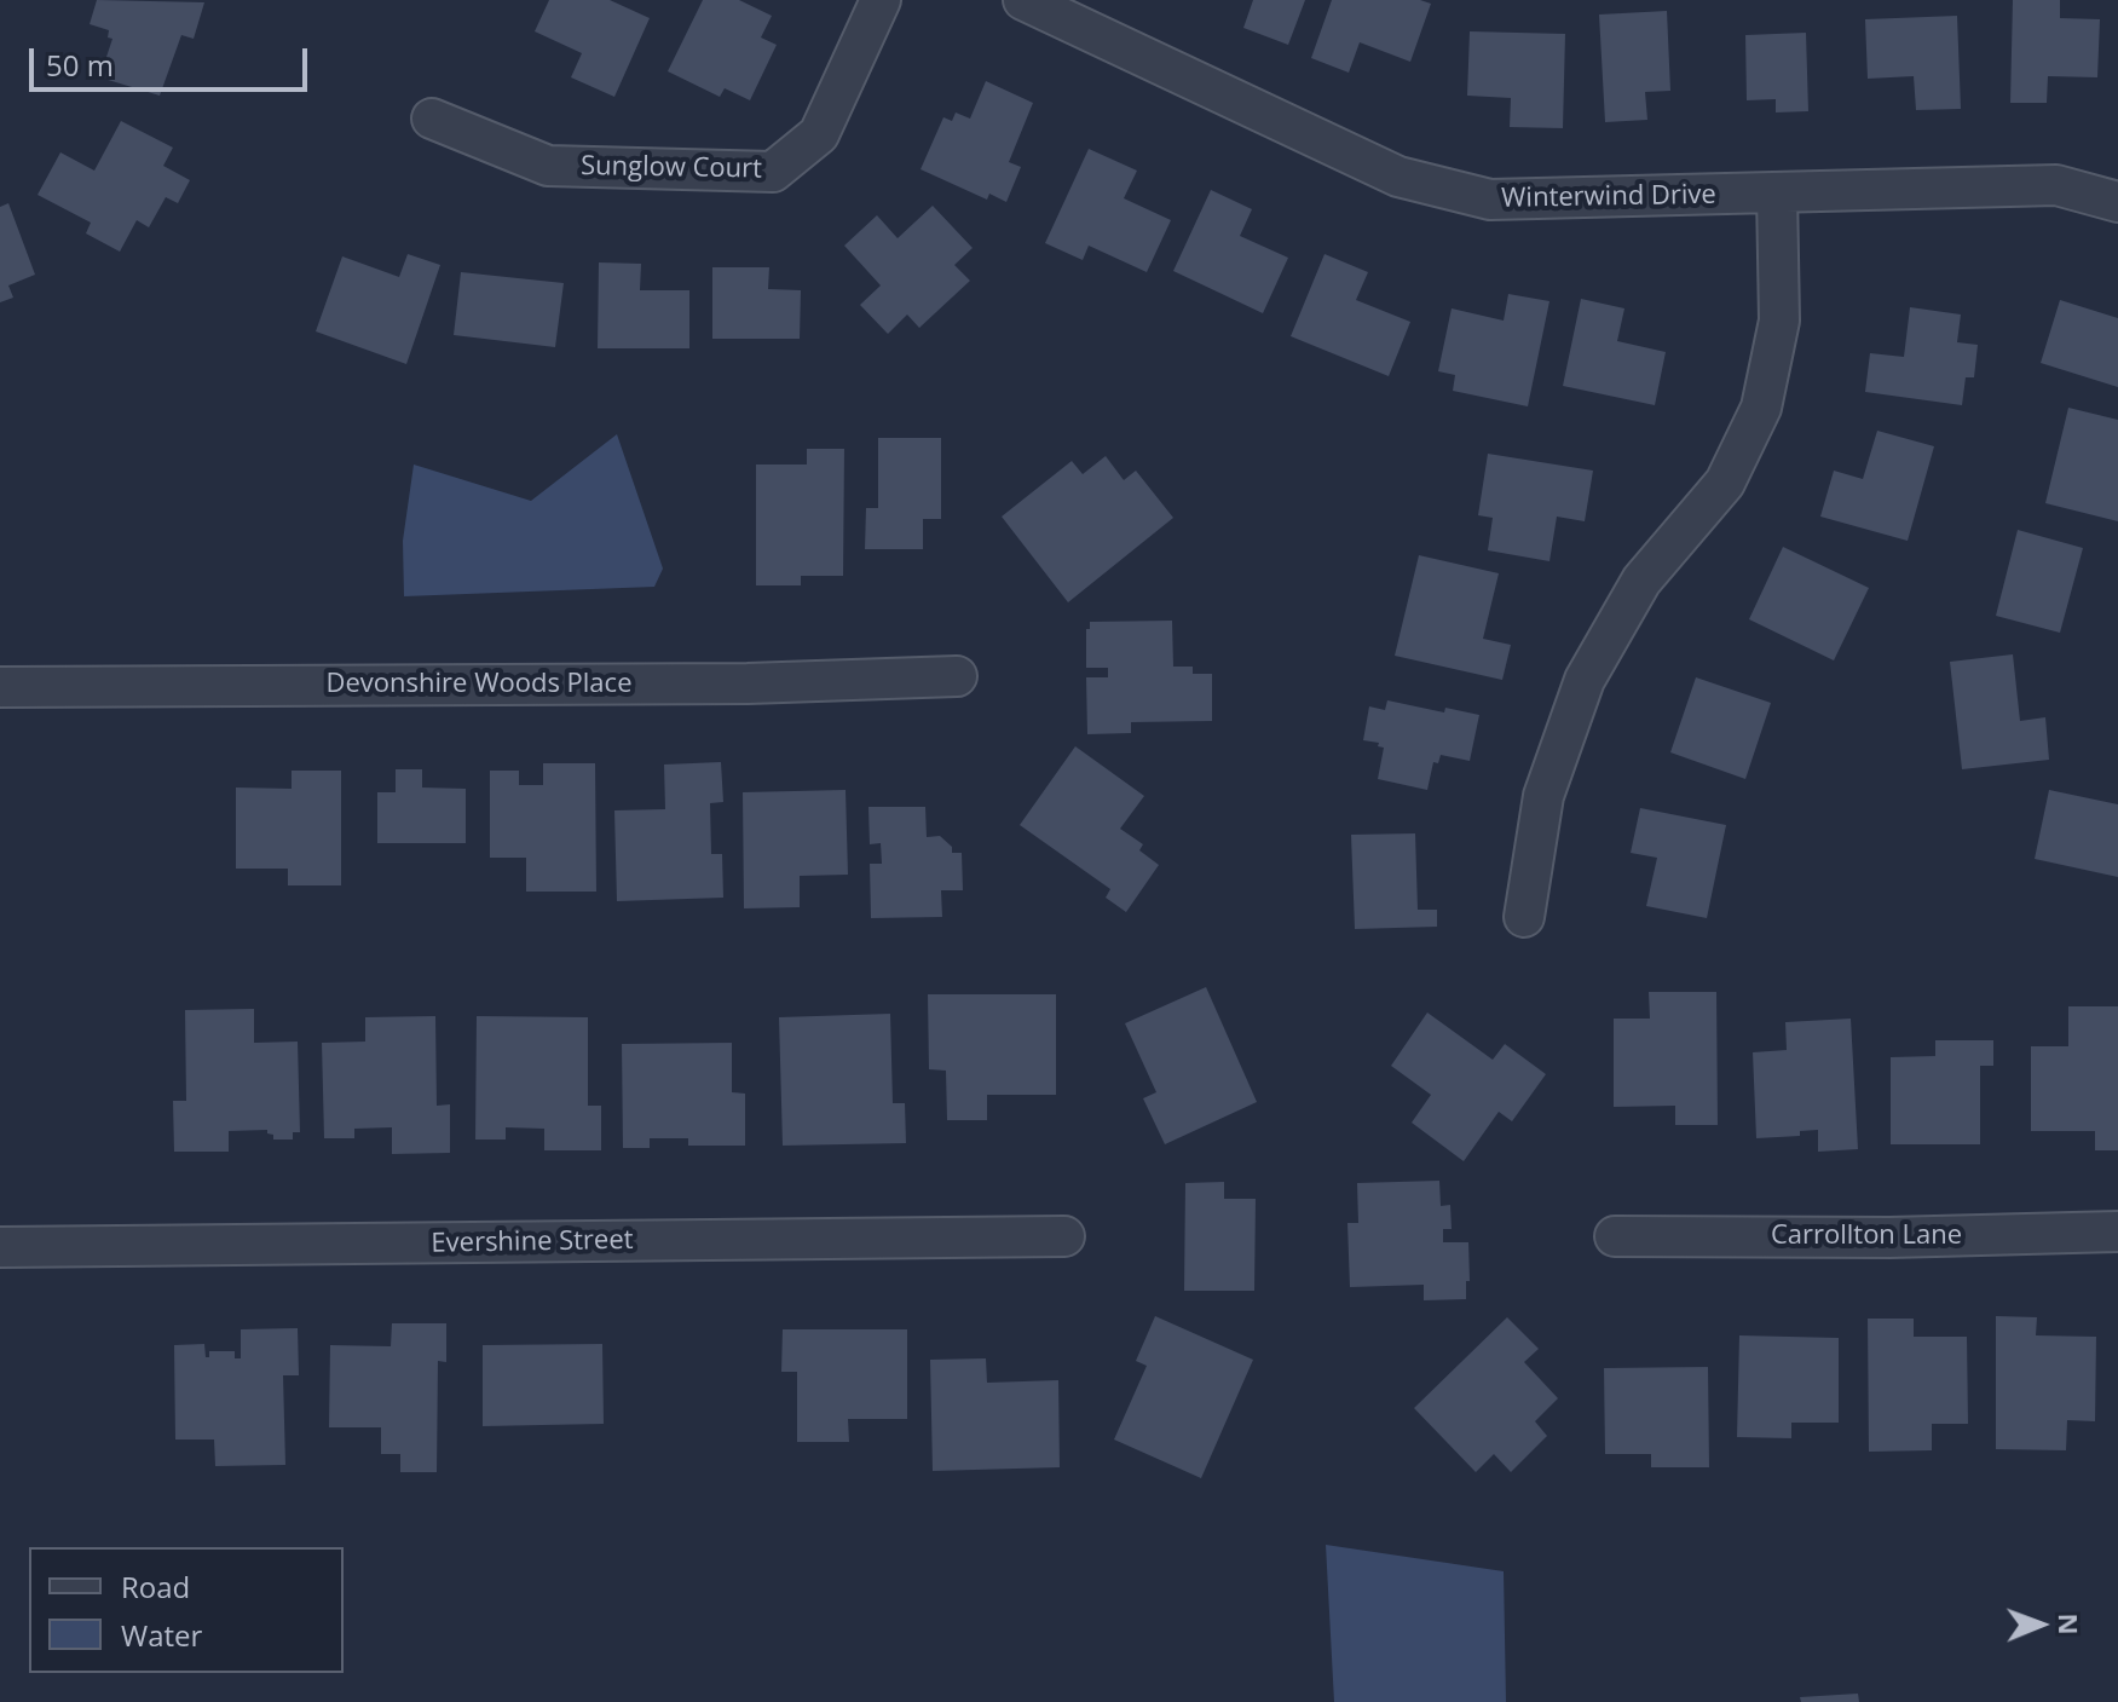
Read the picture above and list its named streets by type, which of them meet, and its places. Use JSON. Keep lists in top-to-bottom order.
{
  "streets": {
    "street": [
      "Sunglow Court",
      "Winterwind Drive",
      "Devonshire Woods Place",
      "Carrollton Lane",
      "Evershine Street"
    ]
  },
  "legend": ["Road", "Water"],
  "scale_bar": "50 m",
  "north": "right"
}
